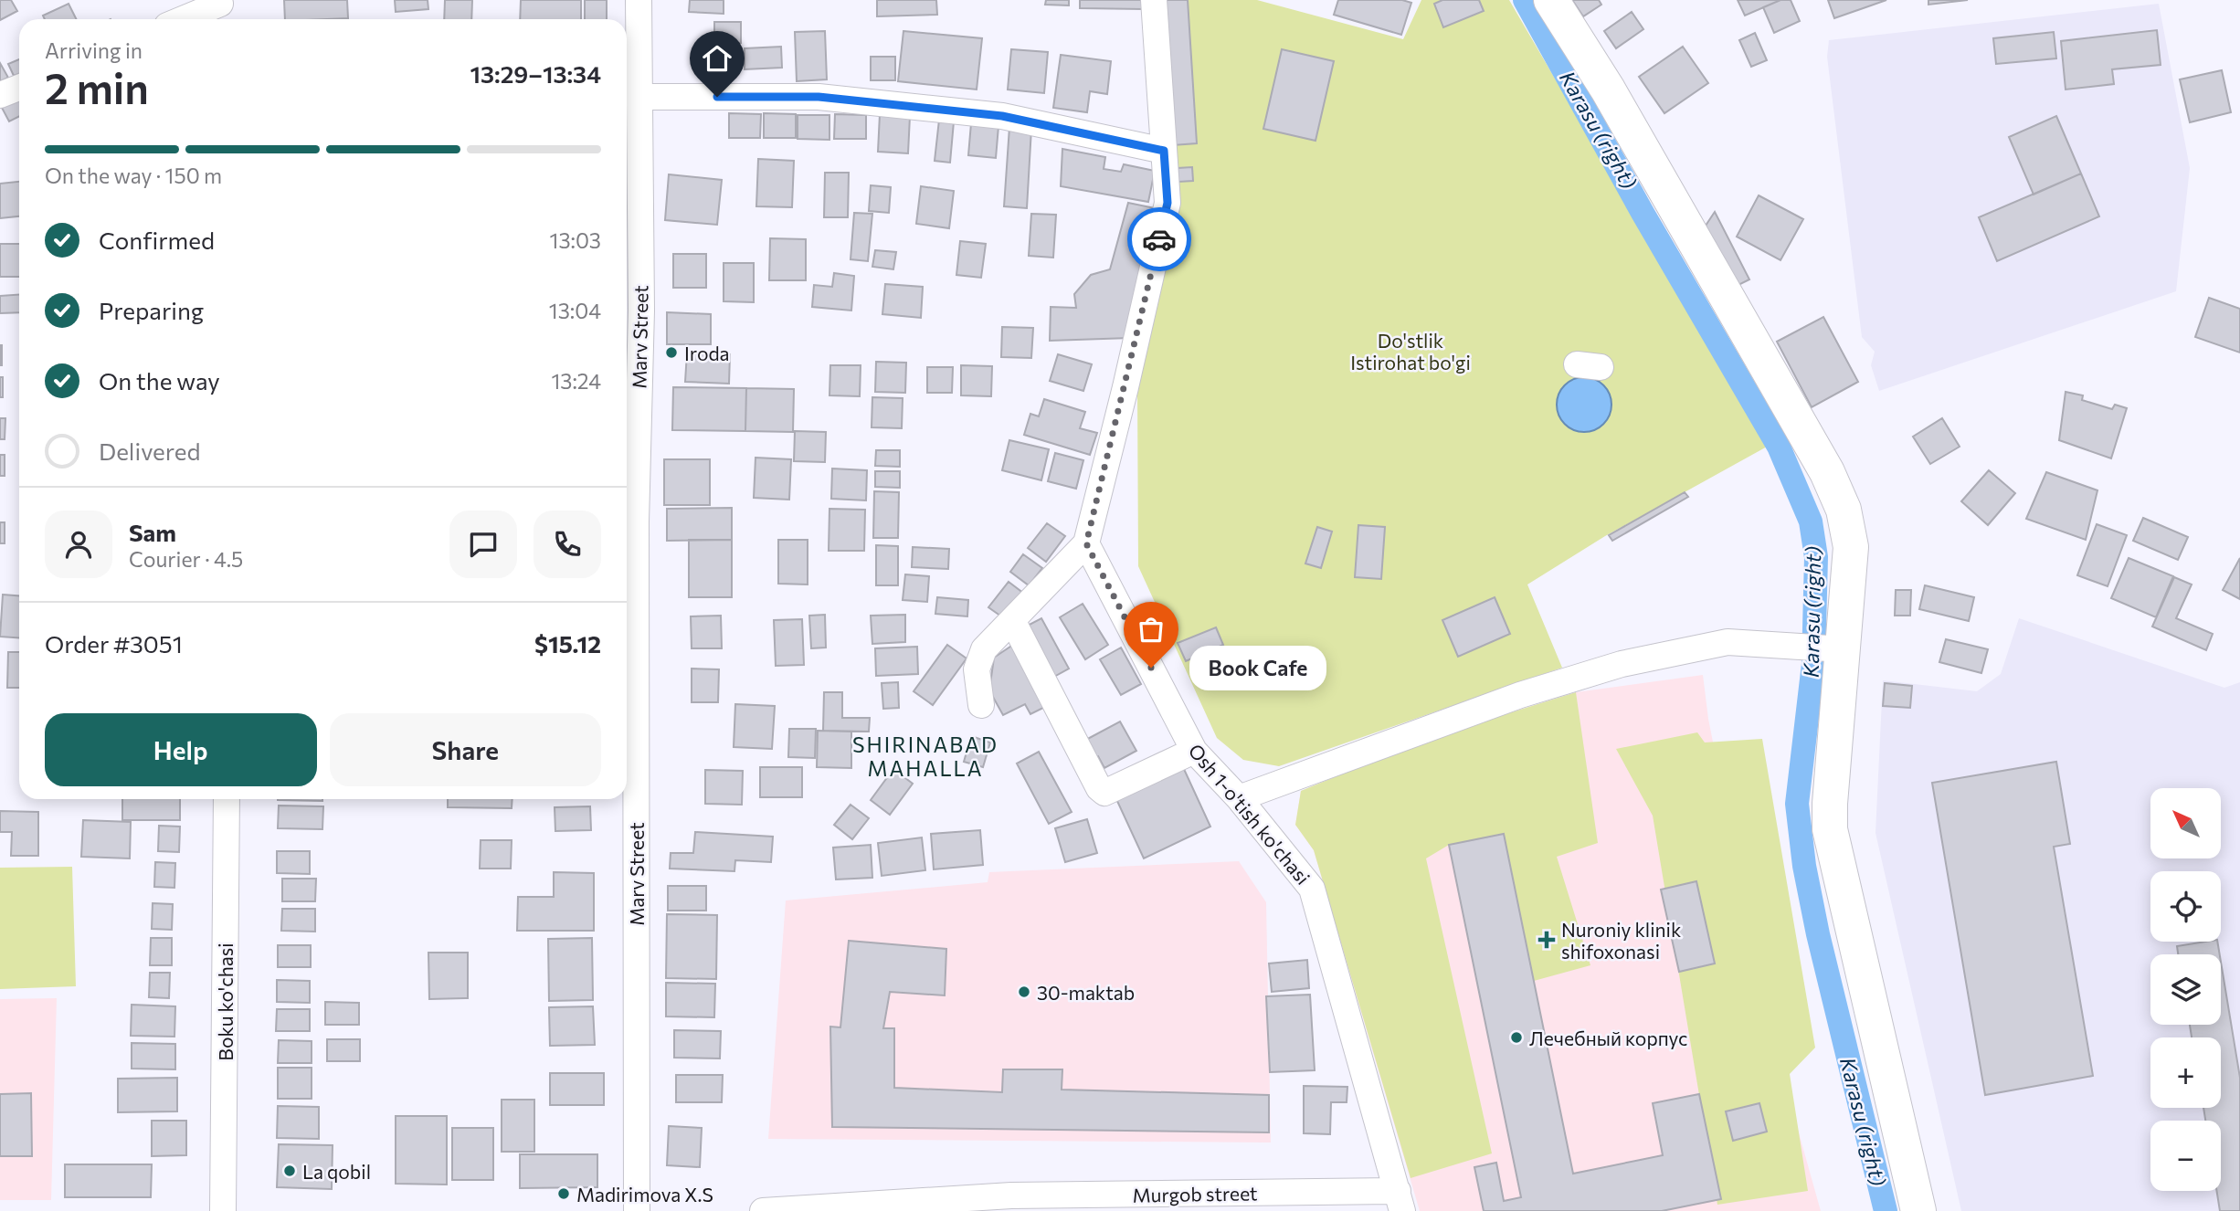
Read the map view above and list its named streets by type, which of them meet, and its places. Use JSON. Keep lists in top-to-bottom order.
{
  "streets": {
    "street": [
      "Marv Street",
      "Osh 1-o'tish ko'chasi",
      "Boku ko'chasi",
      "Murgob street"
    ]
  },
  "crossings": [
    ["Osh 1-o'tish ko'chasi", "Murgob street"]
  ],
  "districts": ["SHIRINABAD MAHALLA"],
  "water": ["Karasu (right)"],
  "parks": ["Do'stlik Istirohat bo'gi"],
  "places": {
    "other": [
      "Iroda",
      "Book Cafe",
      "30-maktab",
      "Лечебный корпус",
      "La qobil",
      "Madirimova X.S"
    ],
    "health": ["Nuroniy klinik shifoxonasi"]
  },
  "north": "top left",
  "page": {
    "heading": ["2 min", "Arriving in", "13:29–13:34"],
    "panel": [
      "Sam",
      "Courier · 4.5",
      "Order #3051",
      "$15.12"
    ],
    "bar": "On the way · 150 m",
    "list": [
      ["Confirmed", "13:03"],
      ["Preparing", "13:04"],
      ["On the way", "13:24"],
      "Delivered"
    ],
    "bubble": "Book Cafe",
    "buttons": ["Help", "Share"],
    "map_buttons": ["+", "−"]
  }
}
